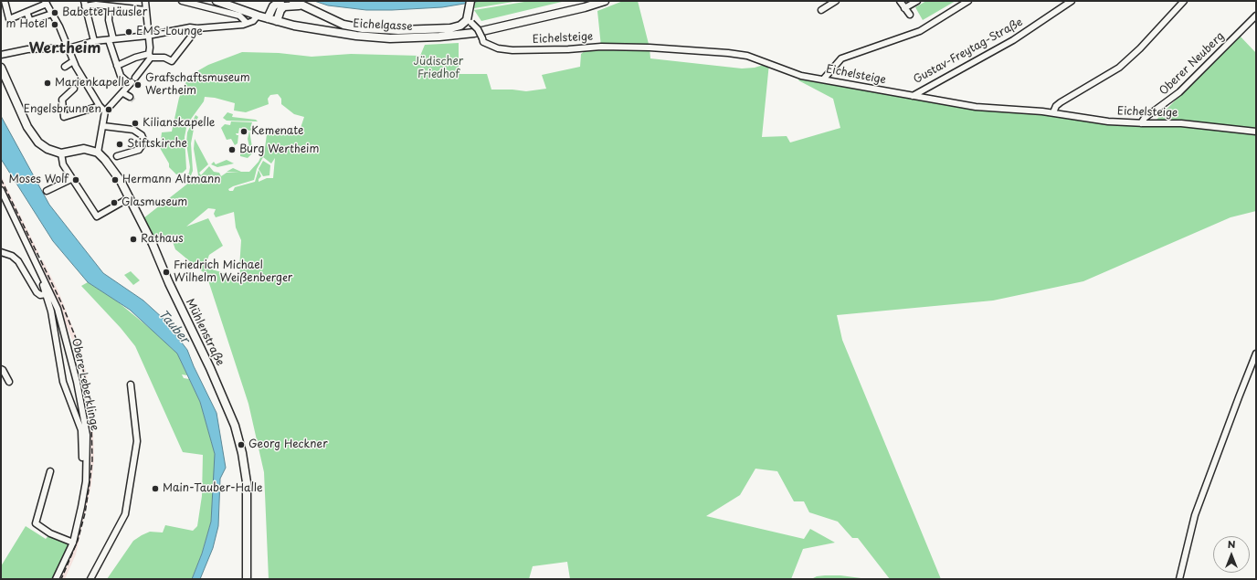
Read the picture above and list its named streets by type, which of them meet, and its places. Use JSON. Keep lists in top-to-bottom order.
{
  "streets": {
    "main road": ["Eichelgasse", "Mühlenstraße"],
    "street": [
      "Eichelsteige",
      "Gustav-Freytag-Straße",
      "Oberer Neuberg",
      "Obere Leberklinge"
    ]
  },
  "crossings": [
    ["Eichelsteige", "Gustav-Freytag-Straße"],
    ["Eichelsteige", "Oberer Neuberg"]
  ],
  "districts": ["Wertheim"],
  "water": ["Tauber"],
  "parks": ["Jüdischer Friedhof"],
  "places": [
    "Babette Häusler",
    "m Hotel",
    "EMS-Lounge",
    "Marienkapelle",
    "Grafschaftsmuseum Wertheim",
    "Engelsbrunnen",
    "Kilianskapelle",
    "Kemenate",
    "Stiftskirche",
    "Burg Wertheim",
    "Moses Wolf",
    "Hermann Altmann",
    "Glasmuseum",
    "Rathaus",
    "Friedrich Michael Wilhelm Weißenberger",
    "Georg Heckner",
    "Main-Tauber-Halle"
  ],
  "north": "top"
}
